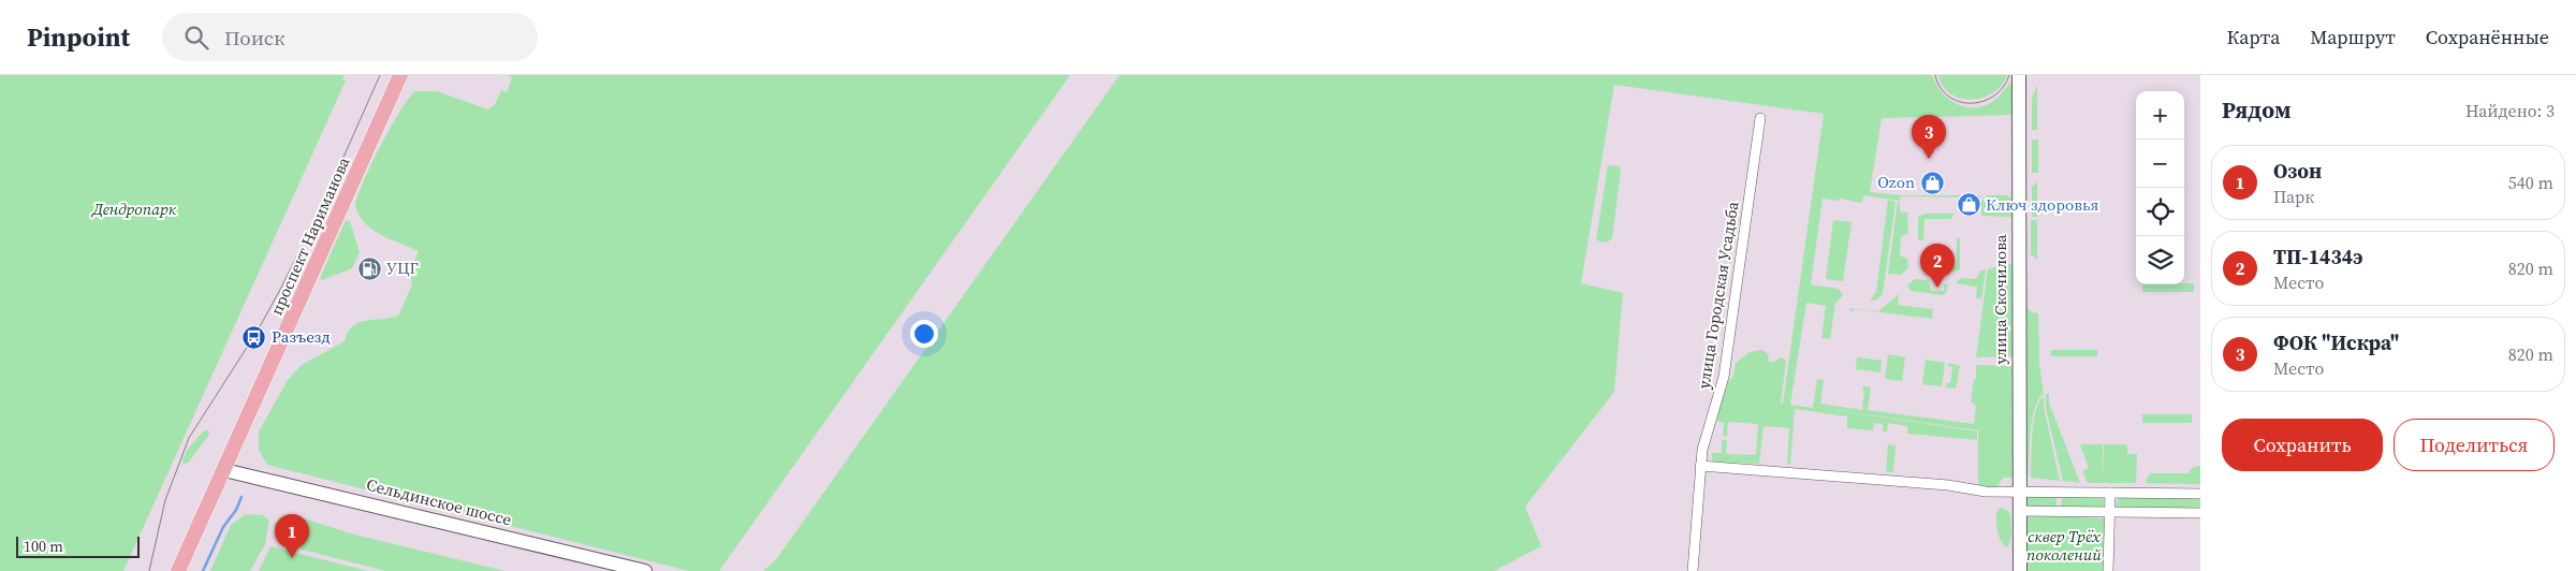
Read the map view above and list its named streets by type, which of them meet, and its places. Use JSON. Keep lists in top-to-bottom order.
{
  "streets": {
    "main road": ["проспект Нариманова"],
    "street": ["улица Городская Усадьба", "улица Скочилова", "Сельдинское шоссе"]
  },
  "crossings": [
    ["проспект Нариманова", "Сельдинское шоссе"]
  ],
  "parks": ["Дендропарк", "сквер Трёх поколений"],
  "places": {
    "shop": ["Ozon", "Ключ здоровья"],
    "fuel station": ["УЦГ"],
    "bus stop": ["Разъезд"]
  },
  "scale_bar": "100 m",
  "page": {
    "header": "Pinpoint",
    "search": "Поиск",
    "nav": ["Карта", "Маршрут", "Сохранённые"],
    "heading": ["Рядом", "Найдено: 3"],
    "map_buttons": ["+", "−"],
    "pins": ["3", "2", "1"],
    "list": [
      {
        "mark": "1",
        "name": "Озон",
        "note": "Парк",
        "value": "540 m"
      },
      {
        "mark": "2",
        "name": "ТП-1434э",
        "note": "Место",
        "value": "820 m"
      },
      {
        "mark": "3",
        "name": "ФОК \"Искра\"",
        "note": "Место",
        "value": "820 m"
      }
    ],
    "buttons": ["Сохранить", "Поделиться"],
    "scale": "100 m"
  }
}
